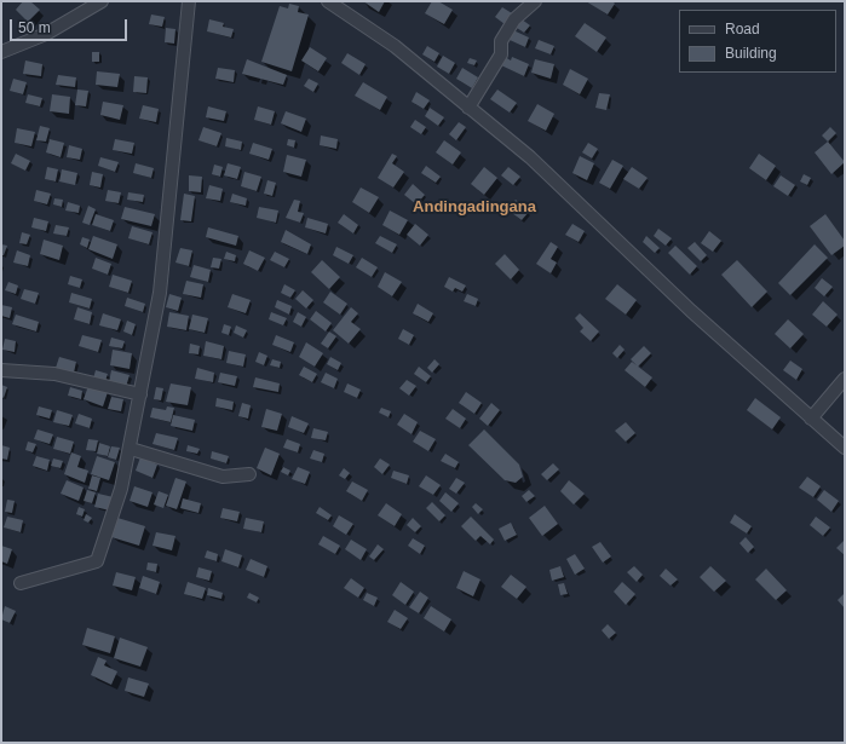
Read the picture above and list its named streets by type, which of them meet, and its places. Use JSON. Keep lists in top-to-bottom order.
{
  "districts": ["Andingadingana"],
  "legend": ["Road", "Building"],
  "scale_bar": "50 m"
}
